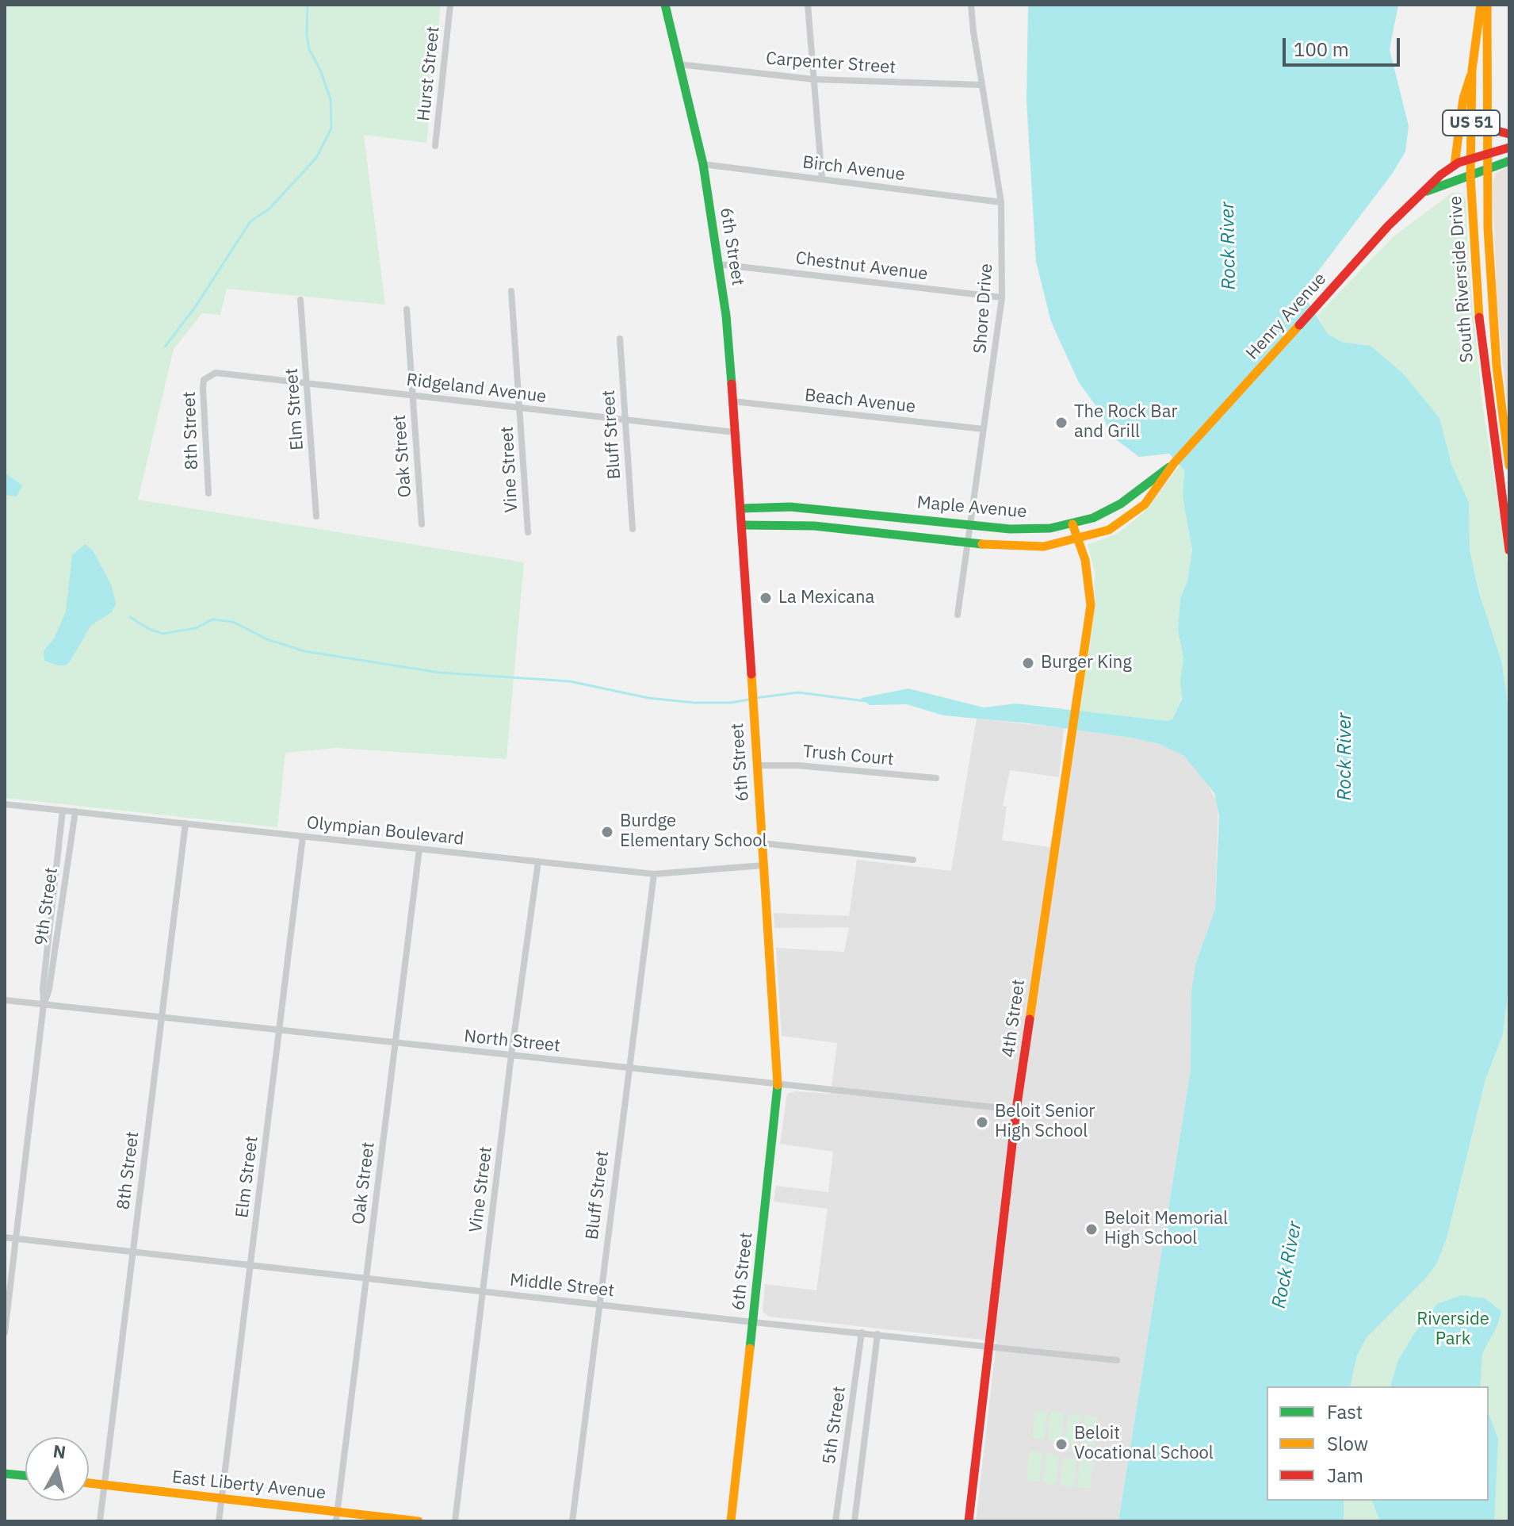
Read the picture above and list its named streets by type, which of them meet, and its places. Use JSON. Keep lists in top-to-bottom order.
{
  "streets": {
    "street": [
      "Carpenter Street",
      "Hurst Street",
      "US 51",
      "Birch Avenue",
      "6th Street",
      "Chestnut Avenue",
      "South Riverside Drive",
      "Shore Drive",
      "Henry Avenue",
      "Ridgeland Avenue",
      "Beach Avenue",
      "Elm Street",
      "8th Street",
      "Bluff Street",
      "Oak Street",
      "Vine Street",
      "Maple Avenue",
      "Trush Court",
      "Olympian Boulevard",
      "9th Street",
      "4th Street",
      "North Street",
      "Middle Street",
      "5th Street",
      "East Liberty Avenue"
    ]
  },
  "crossings": [
    ["Carpenter Street", "6th Street"],
    ["Carpenter Street", "Shore Drive"],
    ["Birch Avenue", "6th Street"],
    ["Birch Avenue", "Shore Drive"],
    ["6th Street", "Chestnut Avenue"],
    ["6th Street", "Ridgeland Avenue"],
    ["6th Street", "Beach Avenue"],
    ["6th Street", "Maple Avenue"],
    ["6th Street", "Trush Court"],
    ["6th Street", "Olympian Boulevard"],
    ["6th Street", "North Street"],
    ["6th Street", "Middle Street"],
    ["Chestnut Avenue", "Shore Drive"],
    ["South Riverside Drive", "Henry Avenue"],
    ["Shore Drive", "Beach Avenue"],
    ["Shore Drive", "Maple Avenue"],
    ["Henry Avenue", "Maple Avenue"],
    ["Ridgeland Avenue", "Elm Street"],
    ["Ridgeland Avenue", "8th Street"],
    ["Ridgeland Avenue", "Bluff Street"],
    ["Ridgeland Avenue", "Oak Street"],
    ["Ridgeland Avenue", "Vine Street"],
    ["Elm Street", "Olympian Boulevard"],
    ["Elm Street", "North Street"],
    ["Elm Street", "Middle Street"],
    ["Elm Street", "East Liberty Avenue"],
    ["8th Street", "Olympian Boulevard"],
    ["8th Street", "North Street"],
    ["8th Street", "Middle Street"],
    ["8th Street", "East Liberty Avenue"],
    ["Bluff Street", "Olympian Boulevard"],
    ["Bluff Street", "North Street"],
    ["Bluff Street", "Middle Street"],
    ["Oak Street", "Olympian Boulevard"],
    ["Oak Street", "North Street"],
    ["Oak Street", "Middle Street"],
    ["Oak Street", "East Liberty Avenue"],
    ["Vine Street", "Olympian Boulevard"],
    ["Vine Street", "North Street"],
    ["Vine Street", "Middle Street"],
    ["Maple Avenue", "4th Street"],
    ["Olympian Boulevard", "9th Street"],
    ["9th Street", "North Street"],
    ["9th Street", "Middle Street"],
    ["4th Street", "North Street"],
    ["4th Street", "Middle Street"],
    ["Middle Street", "5th Street"]
  ],
  "water": ["Rock River"],
  "parks": ["Riverside Park"],
  "places": [
    "The Rock Bar and Grill",
    "La Mexicana",
    "Burger King",
    "Burdge Elementary School",
    "Beloit Senior High School",
    "Beloit Memorial High School",
    "Beloit Vocational School"
  ],
  "legend": ["Fast", "Slow", "Jam"],
  "scale_bar": "100 m",
  "north": "top"
}
